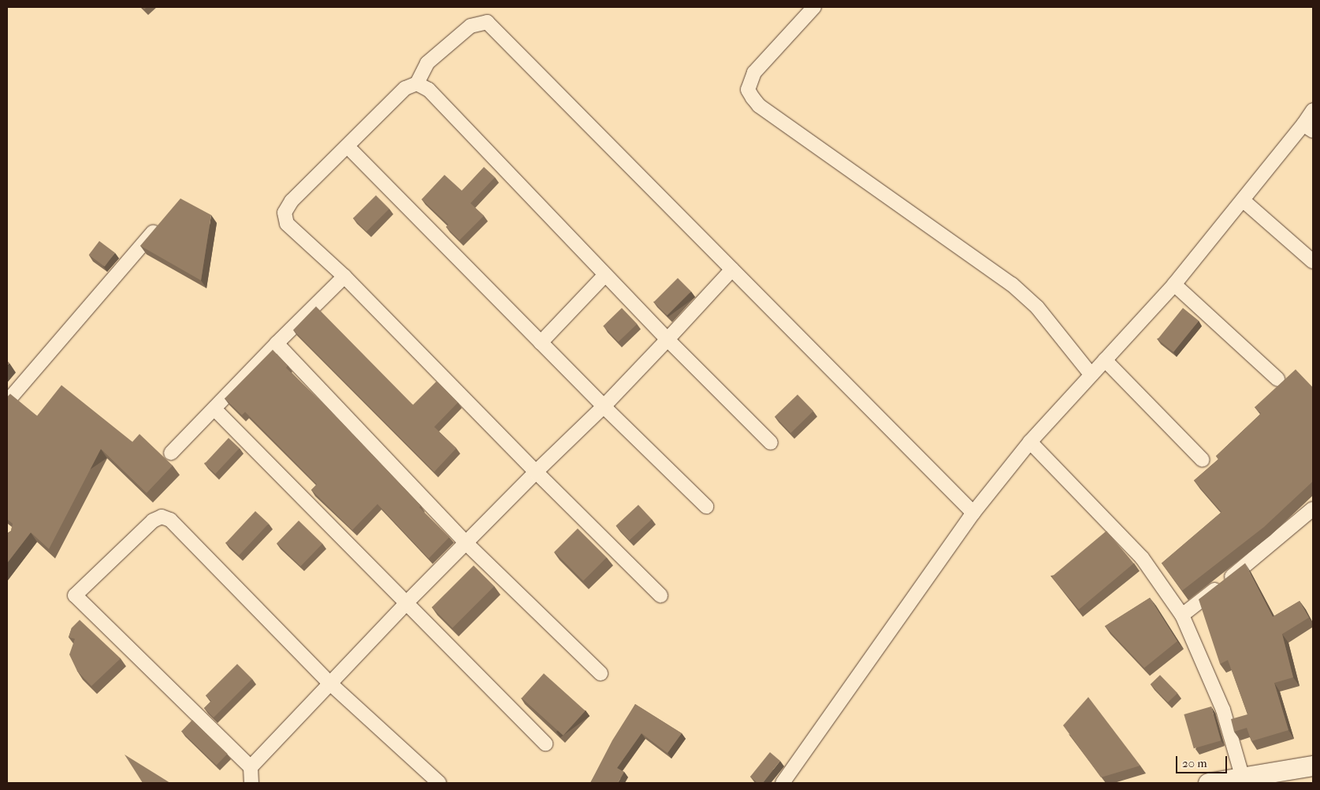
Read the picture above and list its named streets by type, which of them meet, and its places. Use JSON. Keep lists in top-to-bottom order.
{
  "scale_bar": "20 m"
}
